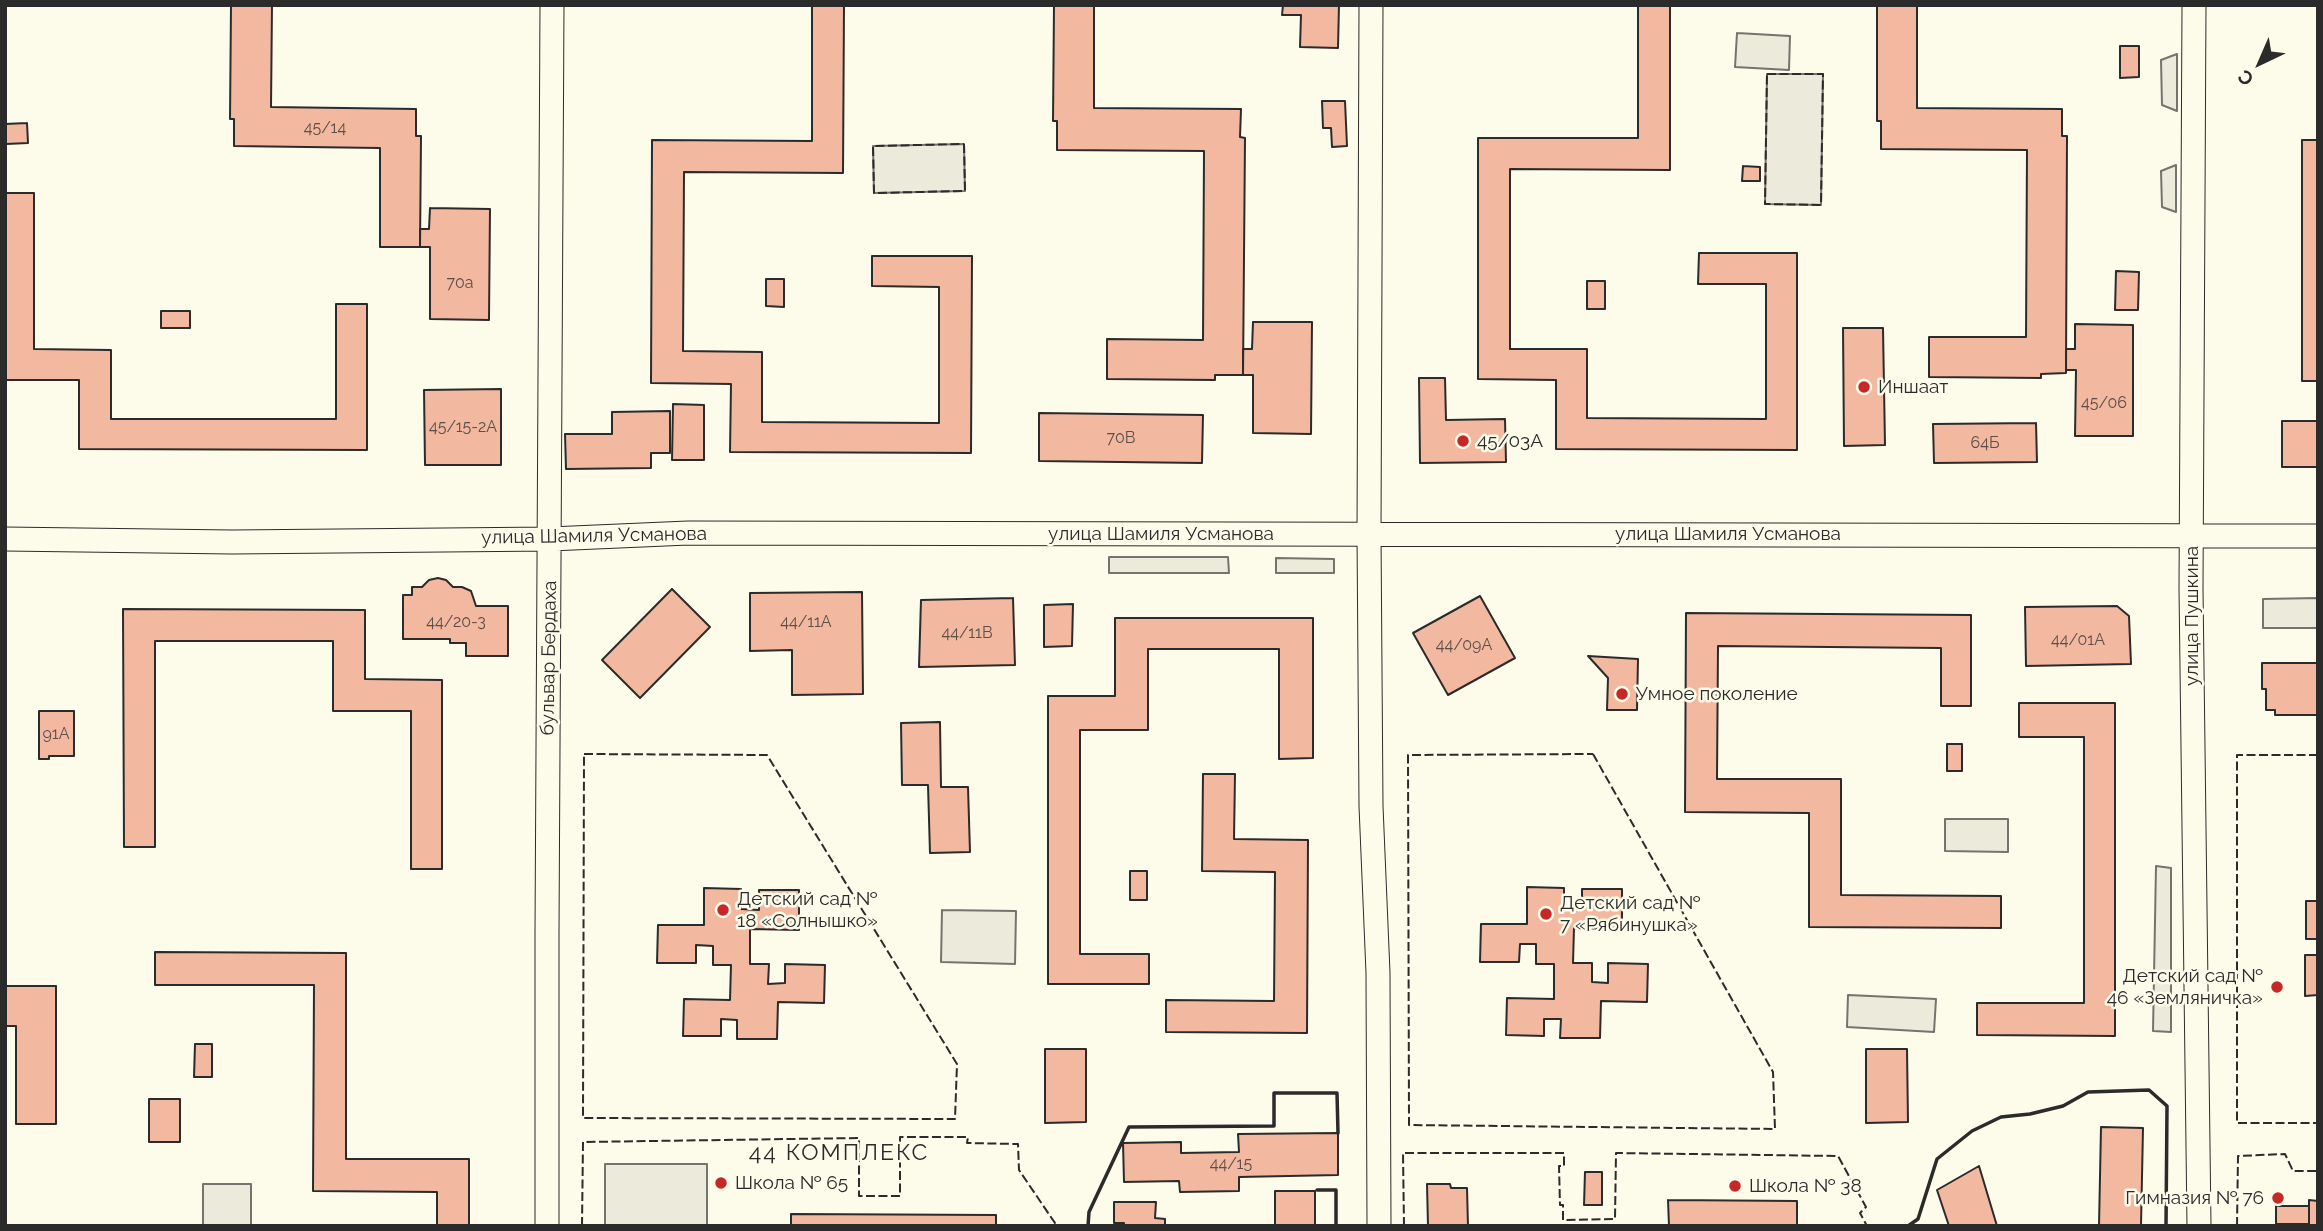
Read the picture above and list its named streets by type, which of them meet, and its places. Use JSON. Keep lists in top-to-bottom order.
{
  "streets": {
    "street": ["улица Шамиля Усманова", "улица Пушкина", "бульвар Бердаха"]
  },
  "crossings": [
    ["улица Шамиля Усманова", "улица Пушкина"],
    ["улица Шамиля Усманова", "бульвар Бердаха"]
  ],
  "districts": ["44 КОМПЛЕКС"],
  "places": [
    "Иншаат",
    "45/03А",
    "Умное поколение",
    "Детский сад № 18 «Солнышко»",
    "Детский сад № 7 «Рябинушка»",
    "Детский сад № 46 «Земляничка»",
    "Школа № 65",
    "Школа № 38",
    "Гимназия № 76"
  ],
  "house_numbers": [
    "45/14",
    "70а",
    "45/06",
    "45/15-2А",
    "70В",
    "64Б",
    "44/20-3",
    "44/11А",
    "44/11В",
    "44/01А",
    "44/09А",
    "91А",
    "44/15"
  ],
  "north": "bottom left"
}
